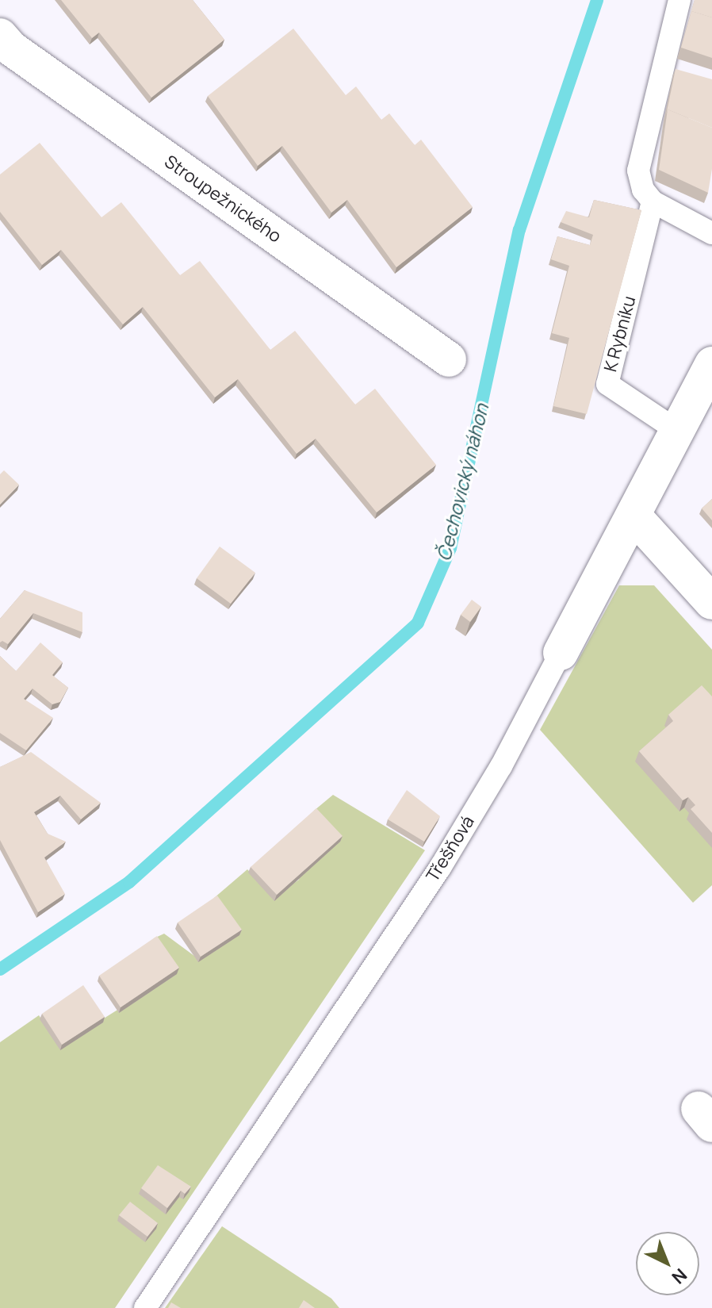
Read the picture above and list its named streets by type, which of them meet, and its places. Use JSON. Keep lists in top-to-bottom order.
{
  "streets": {
    "street": ["Stroupežnického", "Třešňová"],
    "lane": ["K Rybníku"]
  },
  "crossings": [
    ["K Rybníku", "Třešňová"]
  ],
  "water": ["Čechovický náhon"],
  "north": "bottom right"
}
